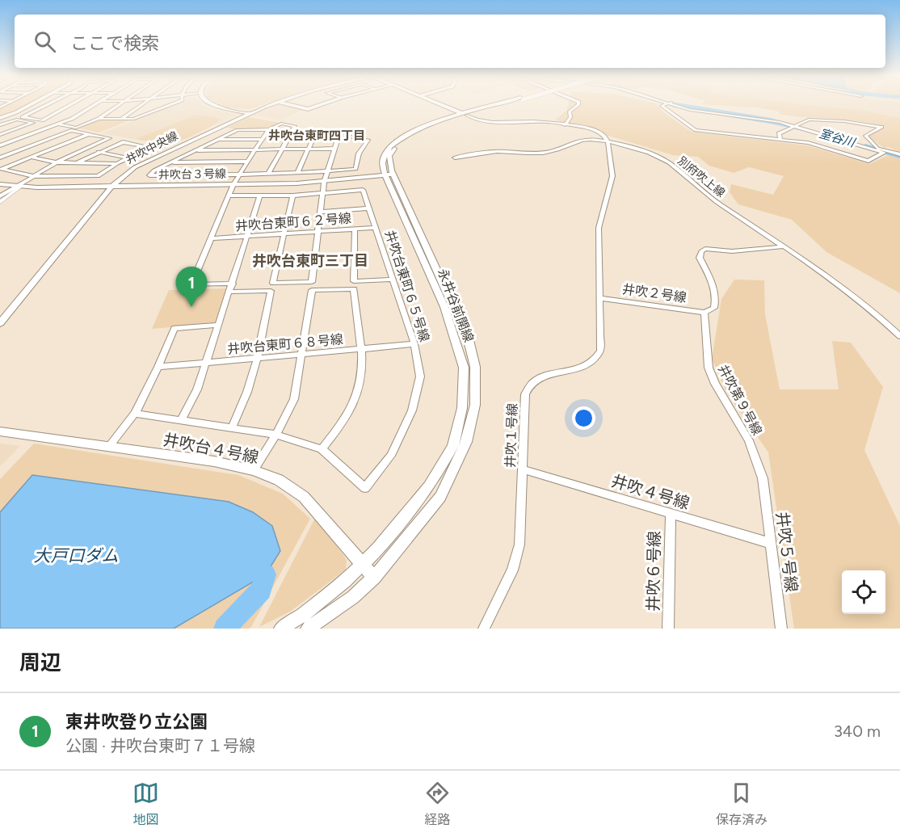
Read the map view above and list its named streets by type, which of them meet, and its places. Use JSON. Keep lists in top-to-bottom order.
{
  "streets": {
    "street": [
      "井吹中央線",
      "井吹台３号線",
      "別府吹上線",
      "井吹台東町６２号線",
      "井吹台東町６５号線",
      "井吹２号線",
      "永井谷前開線",
      "井吹台東町６８号線",
      "井吹第９号線",
      "井吹１号線",
      "井吹台４号線",
      "井吹４号線",
      "井吹５号線",
      "井吹６号線"
    ]
  },
  "crossings": [
    ["井吹中央線", "井吹台３号線"],
    ["井吹台３号線", "永井谷前開線"],
    ["別府吹上線", "井吹１号線"],
    ["井吹台東町６２号線", "井吹台東町６５号線"],
    ["井吹台東町６５号線", "井吹台東町６８号線"],
    ["井吹２号線", "井吹第９号線"],
    ["井吹２号線", "井吹１号線"],
    ["永井谷前開線", "井吹台４号線"],
    ["井吹第９号線", "井吹５号線"],
    ["井吹１号線", "井吹４号線"],
    ["井吹４号線", "井吹５号線"],
    ["井吹４号線", "井吹６号線"]
  ],
  "districts": ["井吹台東町四丁目", "井吹台東町三丁目"],
  "water": ["室谷川", "大戸口ダム"],
  "page": {
    "search": "ここで検索",
    "pins": "1",
    "heading": "周辺",
    "list": [
      {
        "mark": "1",
        "name": "東井吹登り立公園",
        "note": "公園 · 井吹台東町７１号線",
        "value": "340 m"
      }
    ],
    "nav": ["地図", "経路", "保存済み"]
  }
}
